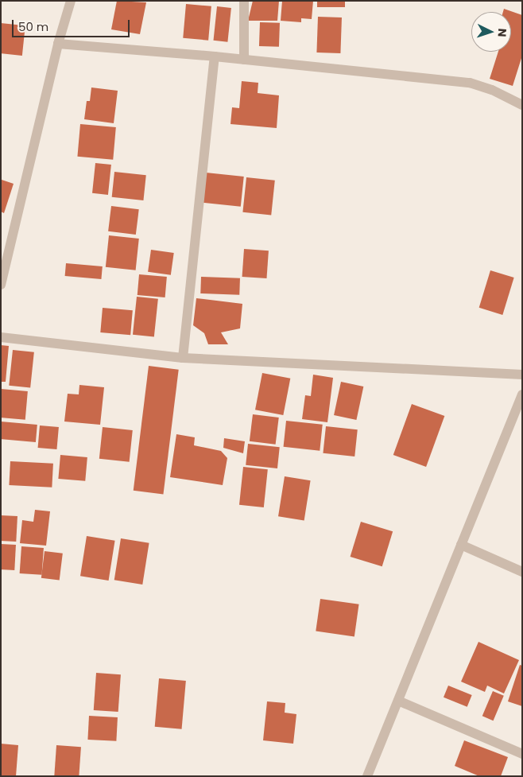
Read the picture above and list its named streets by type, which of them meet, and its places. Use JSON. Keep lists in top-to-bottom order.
{
  "scale_bar": "50 m",
  "north": "right"
}
